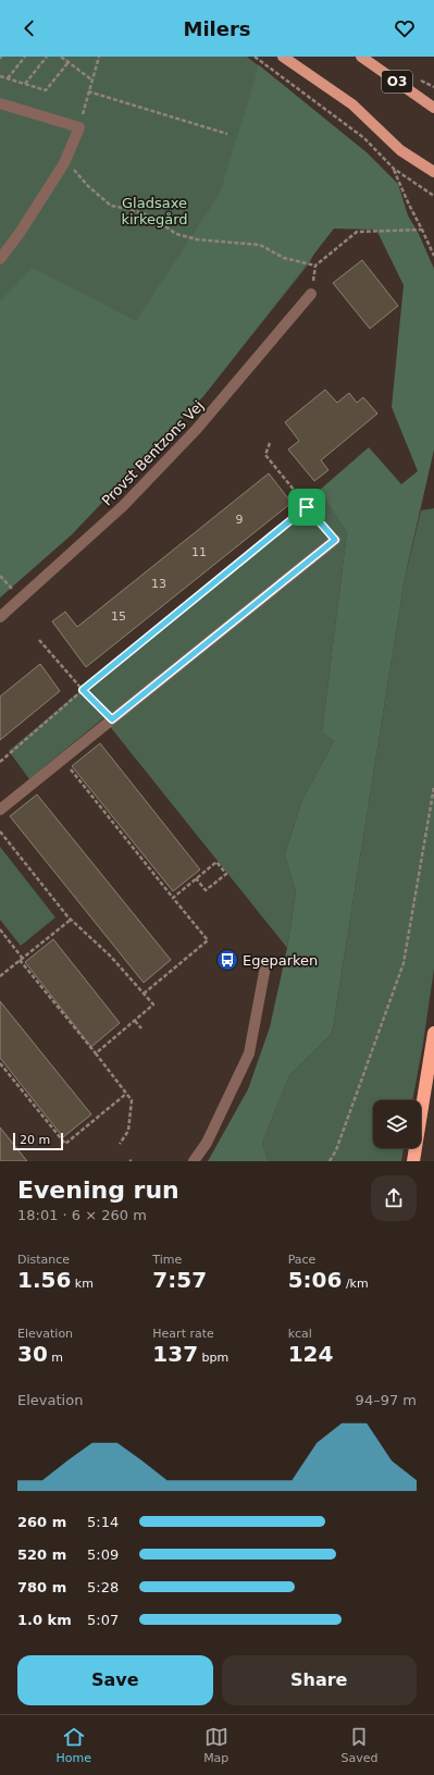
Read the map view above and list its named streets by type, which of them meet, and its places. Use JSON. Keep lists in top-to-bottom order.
{
  "streets": {
    "main road": ["O3"],
    "street": ["Provst Bentzons Vej"]
  },
  "parks": ["Gladsaxe kirkegård"],
  "places": {
    "bus stop": ["Egeparken"]
  },
  "house_numbers": [
    "9",
    "11",
    "13",
    "15"
  ],
  "scale_bar": "20 m",
  "page": {
    "header": "Milers",
    "scale": "20 m",
    "heading": ["Evening run", "18:01 · 6 × 260 m"],
    "stats": [
      ["Distance", "1.56 km"],
      ["Time", "7:57"],
      ["Pace", "5:06 /km"],
      ["Elevation", "30 m"],
      ["Heart rate", "137 bpm"],
      ["kcal", "124"]
    ],
    "chart": ["Elevation", "94–97 m"],
    "list": [
      {
        "name": "260 m",
        "note": "5:14"
      },
      {
        "name": "520 m",
        "note": "5:09"
      },
      {
        "name": "780 m",
        "note": "5:28"
      },
      {
        "name": "1.0 km",
        "note": "5:07"
      }
    ],
    "buttons": ["Save", "Share"],
    "tabs": ["Home", "Map", "Saved"]
  }
}
